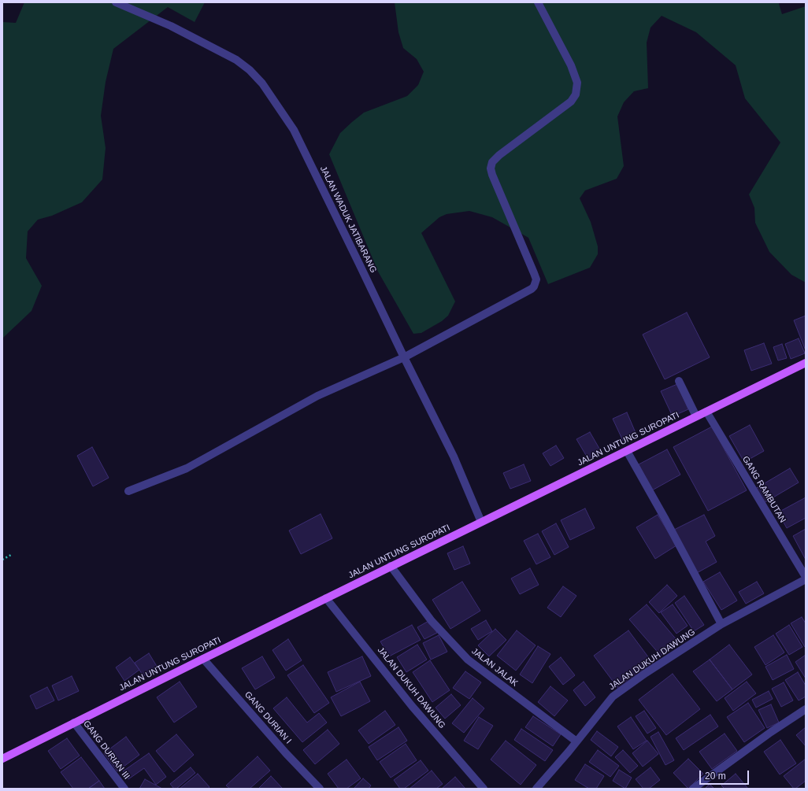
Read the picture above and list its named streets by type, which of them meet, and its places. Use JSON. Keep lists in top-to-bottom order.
{
  "streets": {
    "main road": ["JALAN UNTUNG SUROPATI"],
    "street": [
      "JALAN WADUK JATIBARANG",
      "GANG RAMBUTAN",
      "JALAN DUKUH DAWUNG",
      "JALAN JALAK",
      "GANG DURIAN I",
      "GANG DURIAN III"
    ]
  },
  "crossings": [
    ["JALAN WADUK JATIBARANG", "JALAN UNTUNG SUROPATI"],
    ["JALAN UNTUNG SUROPATI", "GANG RAMBUTAN"],
    ["JALAN UNTUNG SUROPATI", "JALAN DUKUH DAWUNG"],
    ["JALAN UNTUNG SUROPATI", "JALAN JALAK"],
    ["JALAN UNTUNG SUROPATI", "GANG DURIAN I"],
    ["JALAN UNTUNG SUROPATI", "GANG DURIAN III"],
    ["GANG RAMBUTAN", "JALAN DUKUH DAWUNG"],
    ["JALAN DUKUH DAWUNG", "JALAN JALAK"]
  ],
  "scale_bar": "20 m"
}
